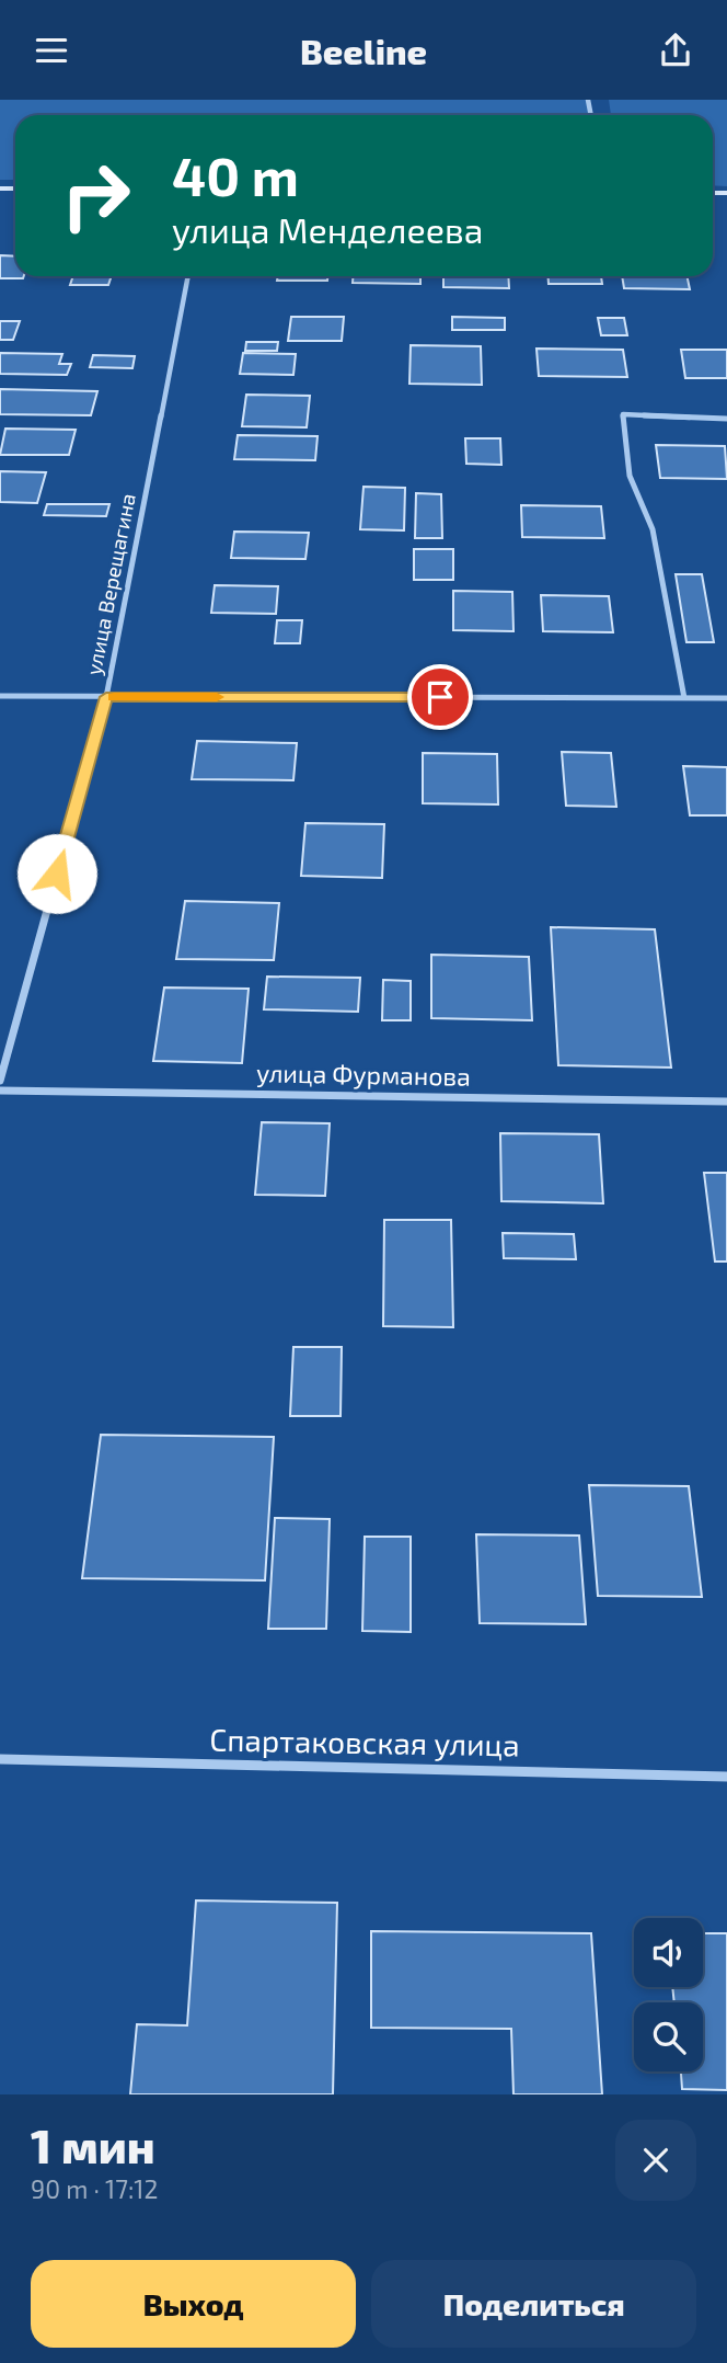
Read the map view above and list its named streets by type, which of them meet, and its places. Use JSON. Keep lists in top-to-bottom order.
{
  "streets": {
    "street": ["улица Верещагина", "улица Фурманова", "Спартаковская улица"]
  },
  "page": {
    "header": "Beeline",
    "turn": ["40 m", "улица Менделеева"],
    "heading": ["1 мин", "90 m · 17:12"],
    "buttons": ["Выход", "Поделиться"]
  }
}
